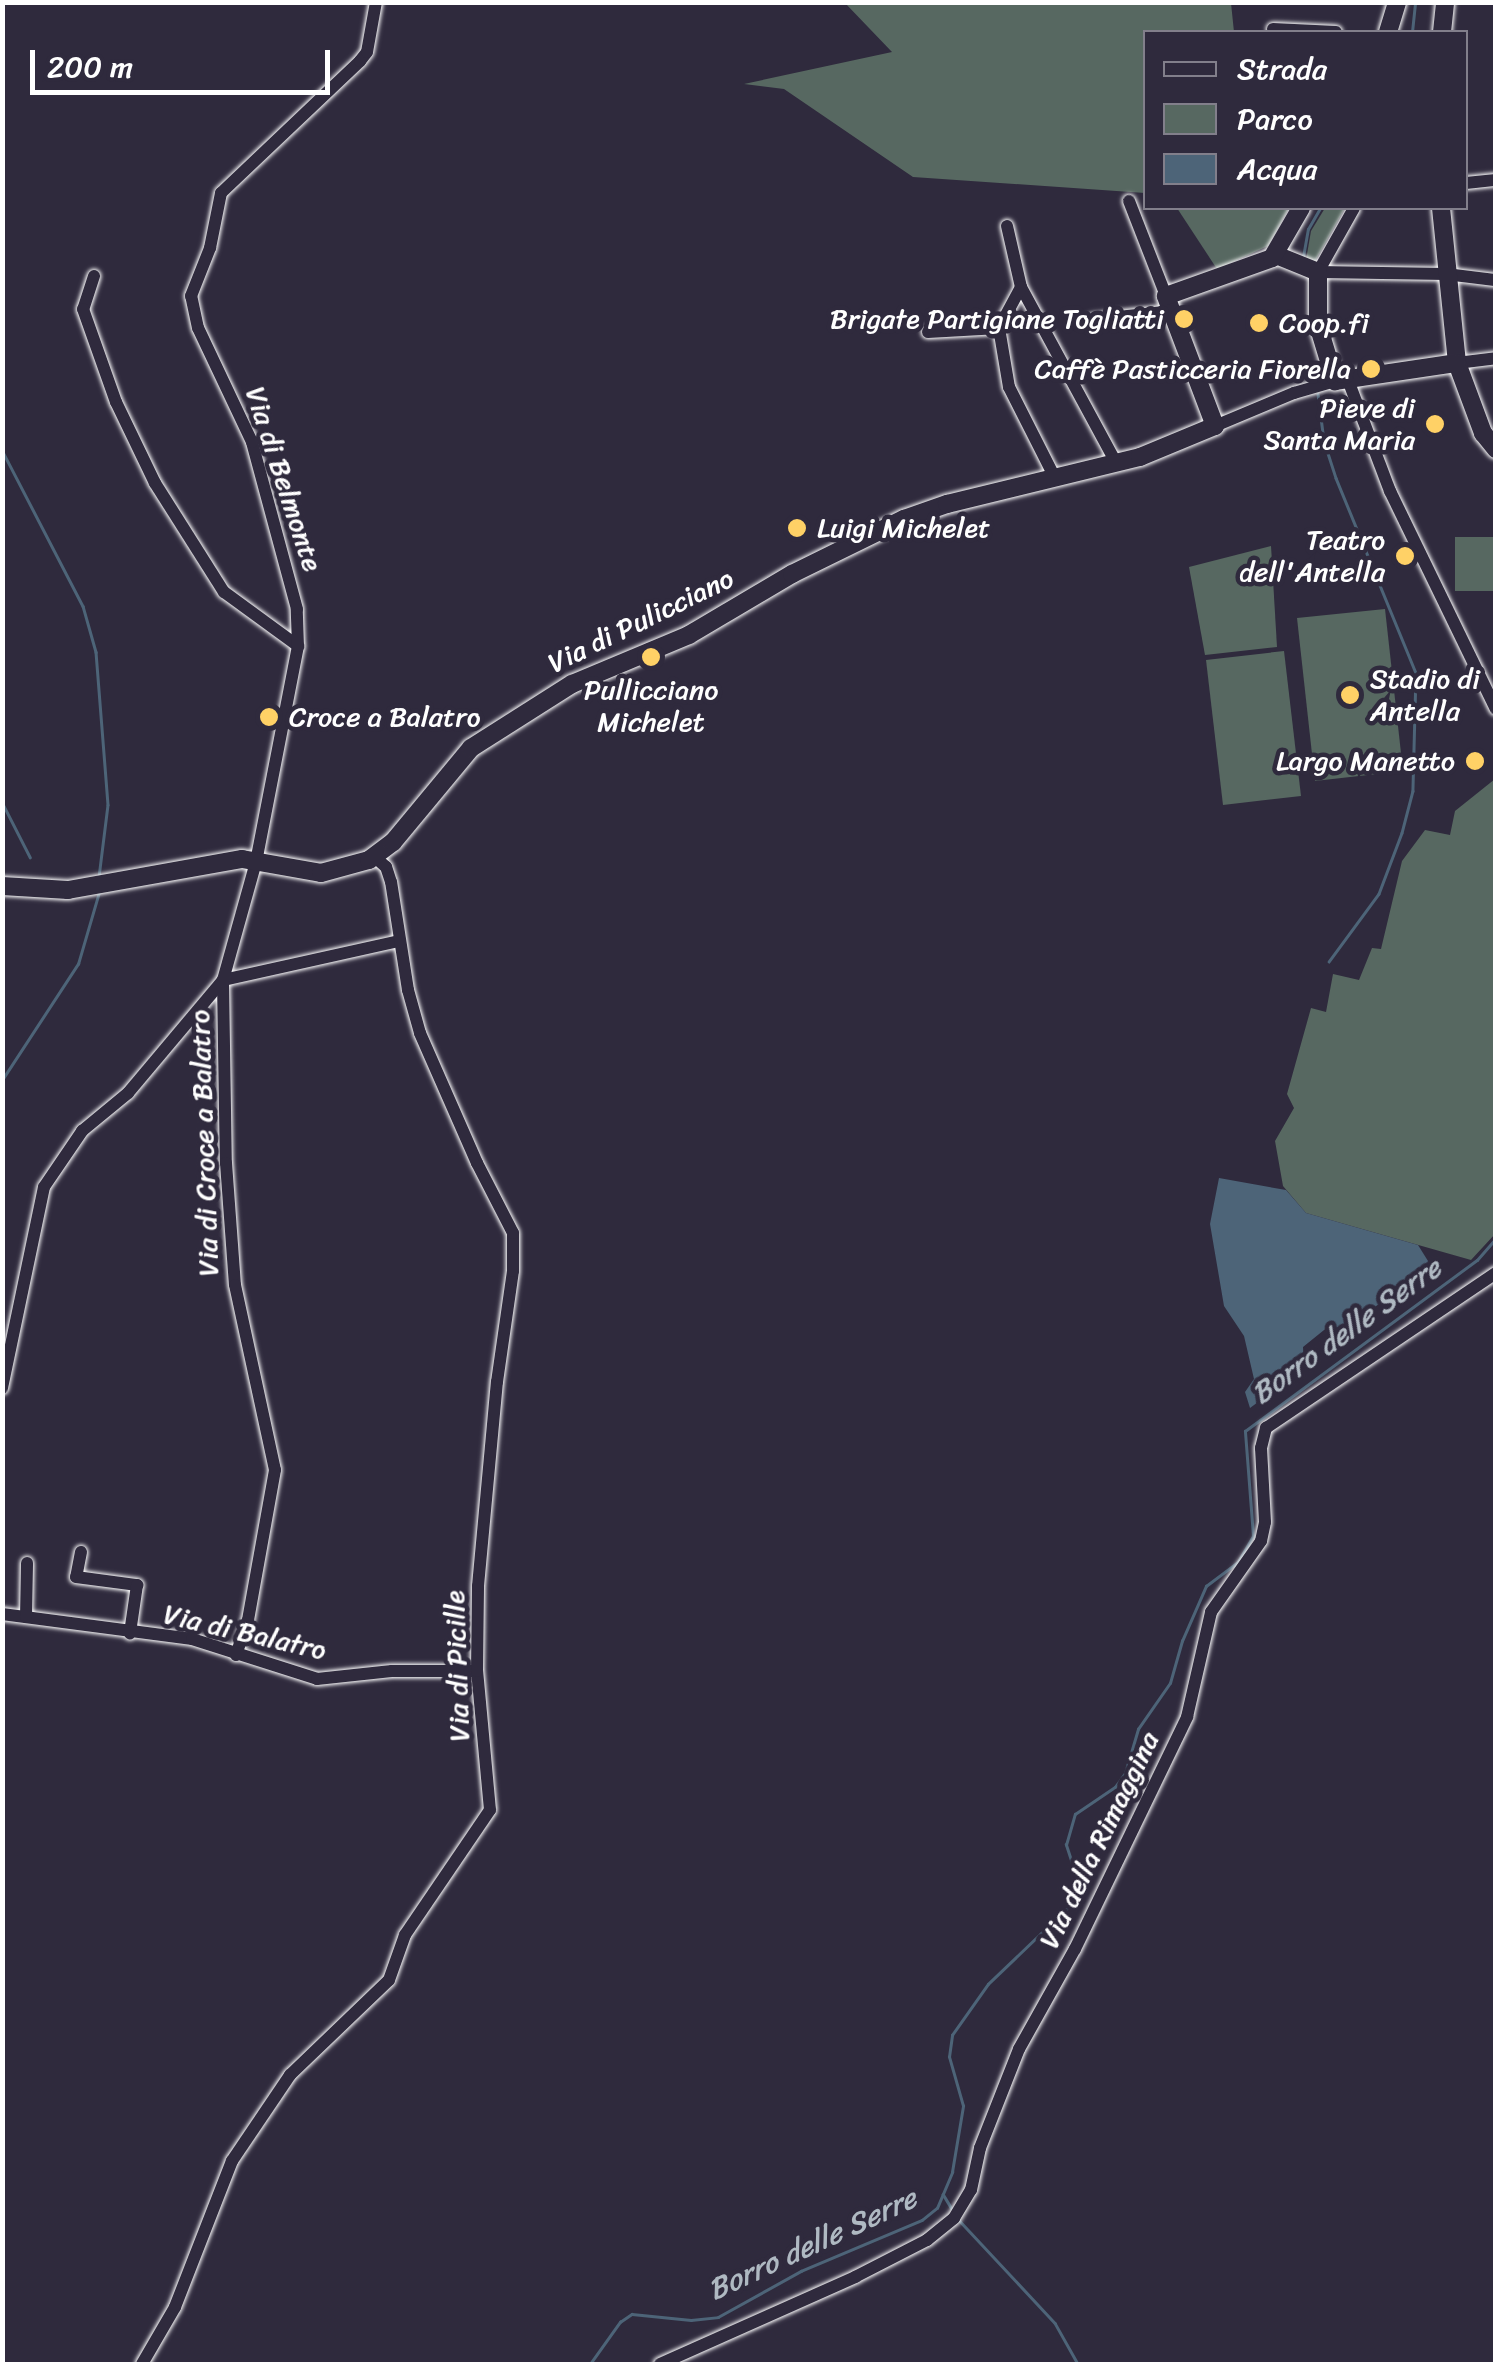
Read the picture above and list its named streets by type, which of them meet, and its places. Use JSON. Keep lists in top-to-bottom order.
{
  "streets": {
    "street": [
      "Via di Belmonte",
      "Via di Pulicciano",
      "Via di Croce a Balatro",
      "Via di Balatro",
      "Via di Picille",
      "Via della Rimaggina"
    ]
  },
  "crossings": [
    ["Via di Belmonte", "Via di Pulicciano"],
    ["Via di Belmonte", "Via di Croce a Balatro"],
    ["Via di Pulicciano", "Via di Picille"],
    ["Via di Croce a Balatro", "Via di Balatro"],
    ["Via di Balatro", "Via di Picille"]
  ],
  "water": ["Borro delle Serre"],
  "places": [
    "Brigate Partigiane Togliatti",
    "Coop.fi",
    "Caffè Pasticceria Fiorella",
    "Pieve di Santa Maria",
    "Luigi Michelet",
    "Teatro dell'Antella",
    "Pullicciano Michelet",
    "Stadio di Antella",
    "Croce a Balatro",
    "Largo Manetto"
  ],
  "legend": ["Strada", "Parco", "Acqua"],
  "scale_bar": "200 m"
}
